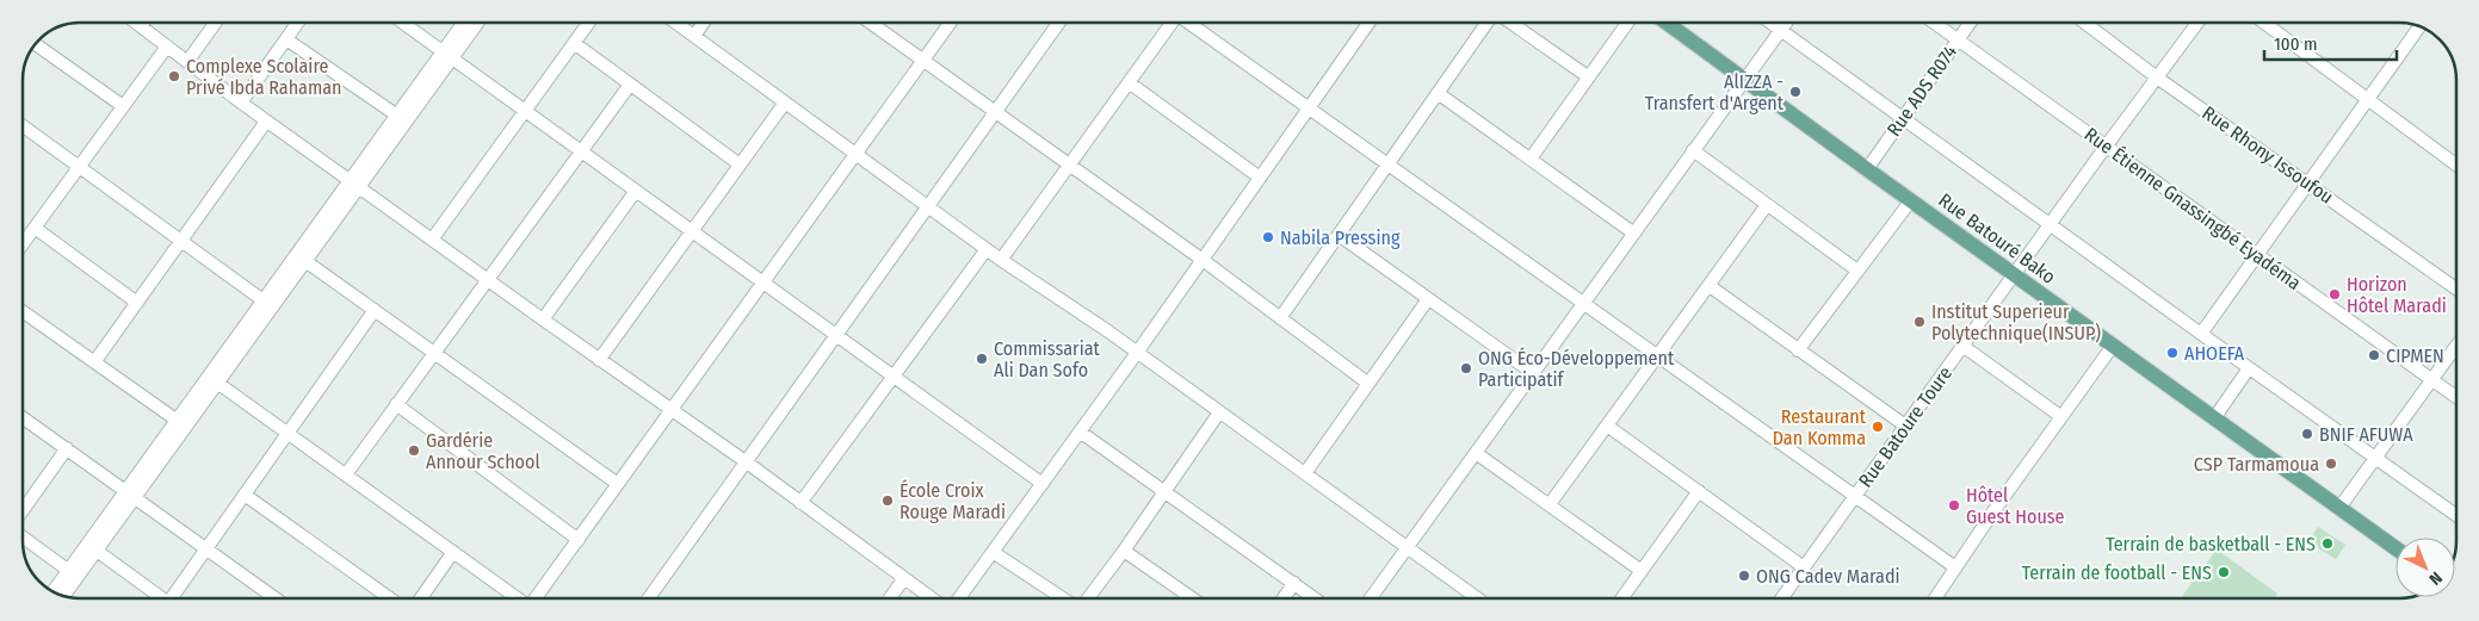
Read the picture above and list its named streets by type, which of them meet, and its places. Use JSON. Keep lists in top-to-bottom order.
{
  "streets": {
    "main road": ["Rue Batouré Bako"],
    "street": [
      "Rue ADS R074",
      "Rue Rhony Issoufou",
      "Rue Étienne Gnassingbé Eyadéma",
      "Rue Batoure Toure"
    ]
  },
  "crossings": [
    ["Rue ADS R074", "Rue Étienne Gnassingbé Eyadéma"],
    ["Rue ADS R074", "Rue Batouré Bako"],
    ["Rue Rhony Issoufou", "Rue Batoure Toure"],
    ["Rue Étienne Gnassingbé Eyadéma", "Rue Batoure Toure"],
    ["Rue Batouré Bako", "Rue Batoure Toure"]
  ],
  "places": [
    "Complexe Scolaire Privé Ibda Rahaman",
    "AlIZZA - Transfert d'Argent",
    "Nabila Pressing",
    "Horizon Hôtel Maradi",
    "Institut Superieur Polytechnique(INSUP)",
    "AHOEFA",
    "CIPMEN",
    "Commissariat Ali Dan Sofo",
    "ONG Éco-Développement Participatif",
    "Restaurant Dan Komma",
    "BNIF AFUWA",
    "Gardérie Annour School",
    "CSP Tarmamoua",
    "École Croix Rouge Maradi",
    "Hôtel Guest House",
    "Terrain de basketball - ENS",
    "Terrain de football - ENS",
    "ONG Cadev Maradi"
  ],
  "scale_bar": "100 m",
  "north": "bottom right"
}
